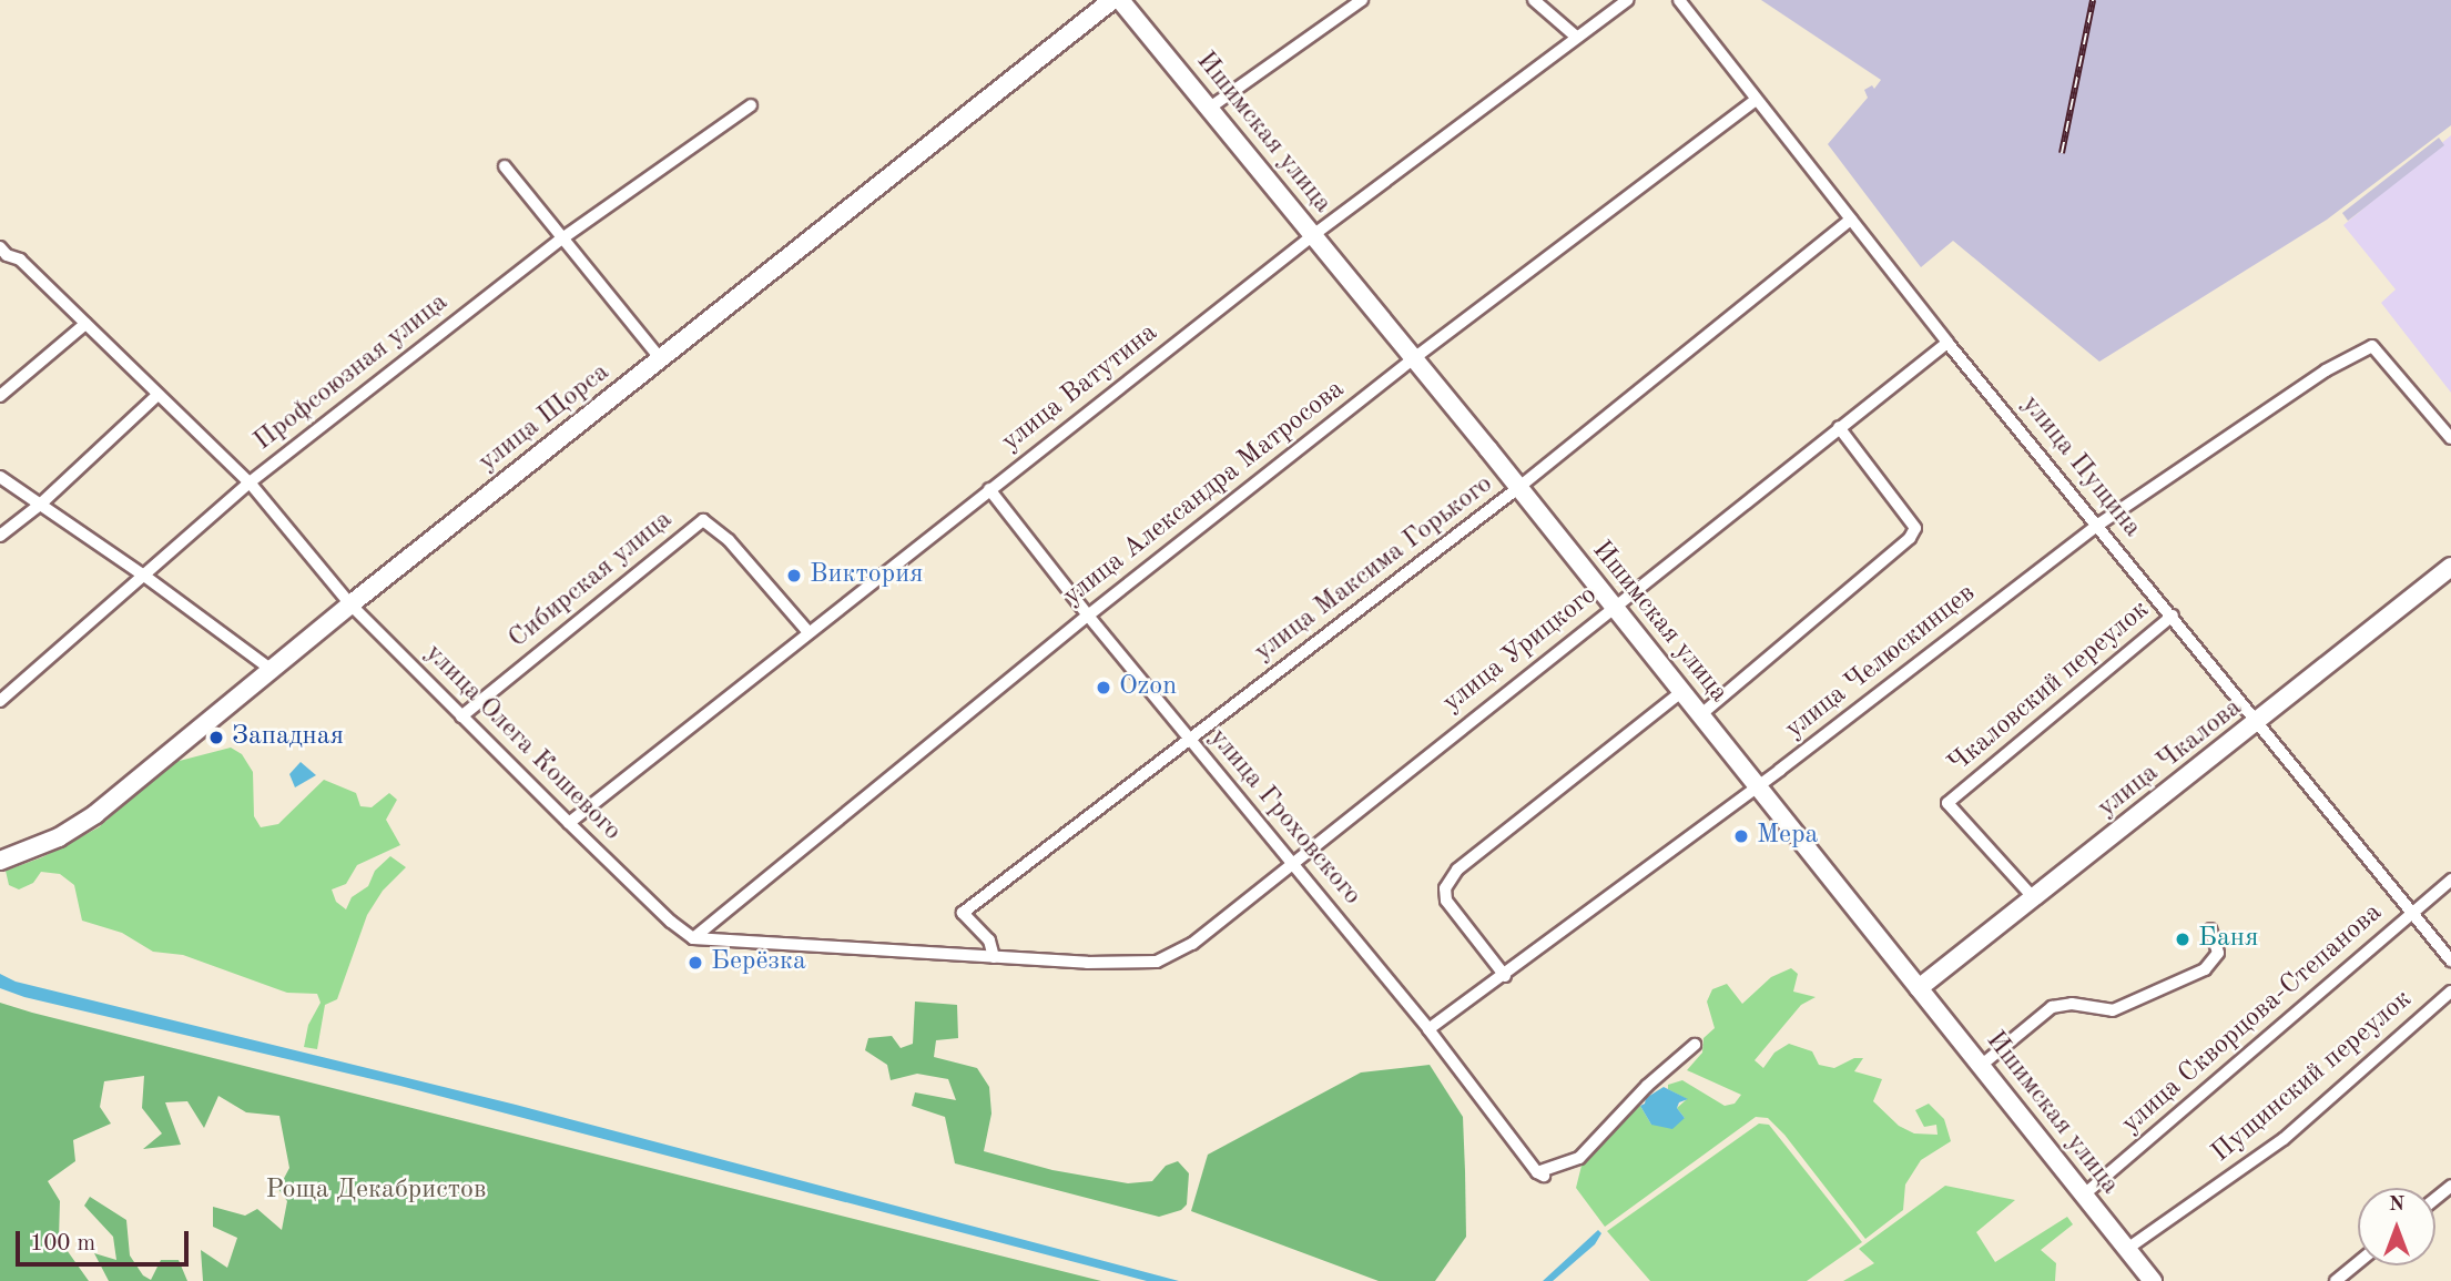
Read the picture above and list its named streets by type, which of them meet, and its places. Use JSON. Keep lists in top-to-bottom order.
{
  "streets": {
    "main road": ["Ишимская улица", "улица Щорса", "улица Чкалова"],
    "street": [
      "Профсоюзная улица",
      "улица Ватутина",
      "улица Пущина",
      "улица Александра Матросова",
      "улица Максима Горького",
      "Сибирская улица",
      "улица Урицкого",
      "улица Челюскинцев",
      "Чкаловский переулок",
      "улица Олега Кошевого",
      "улица Гроховского",
      "улица Скворцова-Степанова",
      "Пущинский переулок"
    ]
  },
  "crossings": [
    ["Ишимская улица", "улица Ватутина"],
    ["Ишимская улица", "улица Александра Матросова"],
    ["Ишимская улица", "улица Максима Горького"],
    ["Ишимская улица", "улица Урицкого"],
    ["Ишимская улица", "улица Челюскинцев"],
    ["Ишимская улица", "улица Чкалова"],
    ["Ишимская улица", "улица Скворцова-Степанова"],
    ["Ишимская улица", "Пущинский переулок"],
    ["Профсоюзная улица", "улица Олега Кошевого"],
    ["улица Ватутина", "Сибирская улица"],
    ["улица Ватутина", "улица Олега Кошевого"],
    ["улица Ватутина", "улица Гроховского"],
    ["улица Щорса", "улица Олега Кошевого"],
    ["улица Пущина", "улица Александра Матросова"],
    ["улица Пущина", "улица Максима Горького"],
    ["улица Пущина", "улица Урицкого"],
    ["улица Пущина", "улица Челюскинцев"],
    ["улица Пущина", "Чкаловский переулок"],
    ["улица Пущина", "улица Чкалова"],
    ["улица Пущина", "улица Скворцова-Степанова"],
    ["улица Александра Матросова", "улица Олега Кошевого"],
    ["улица Александра Матросова", "улица Гроховского"],
    ["улица Максима Горького", "улица Урицкого"],
    ["улица Максима Горького", "улица Гроховского"],
    ["Сибирская улица", "улица Олега Кошевого"],
    ["улица Урицкого", "улица Гроховского"],
    ["улица Челюскинцев", "улица Гроховского"],
    ["Чкаловский переулок", "улица Чкалова"]
  ],
  "parks": ["Роща Декабристов"],
  "places": [
    "Виктория",
    "Ozon",
    "Западная",
    "Мера",
    "Баня",
    "Берёзка"
  ],
  "scale_bar": "100 m",
  "north": "top"
}
